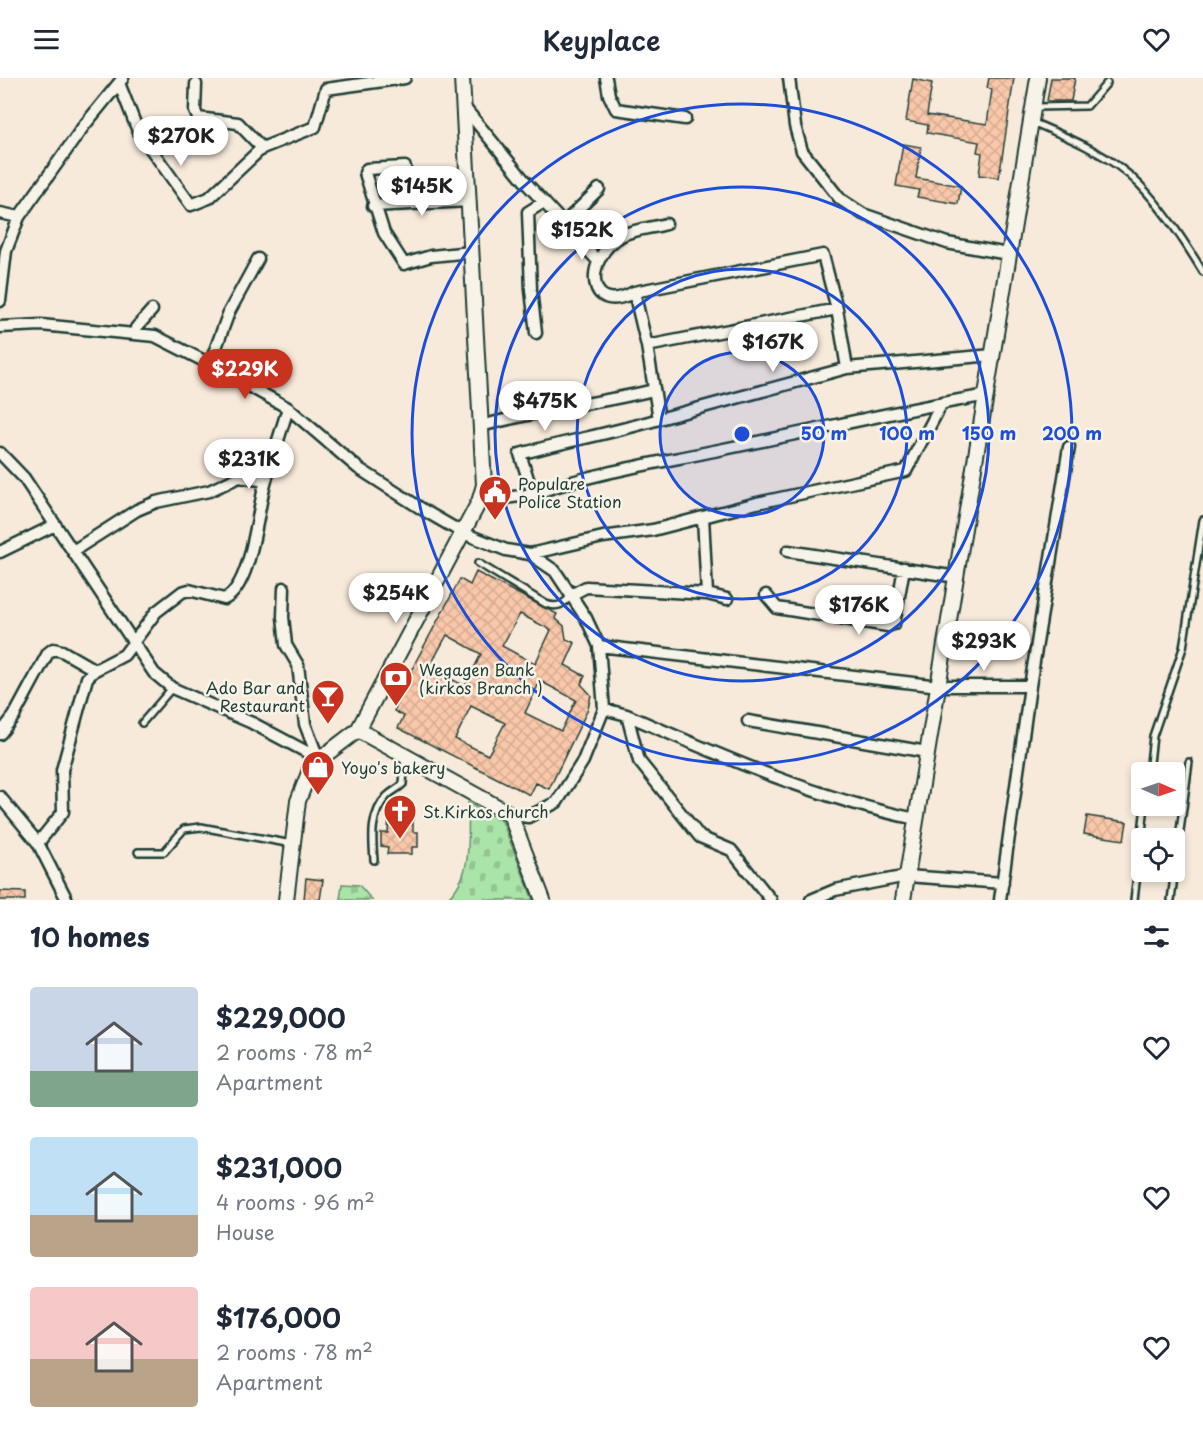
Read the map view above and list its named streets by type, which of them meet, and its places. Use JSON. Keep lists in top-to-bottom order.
{
  "places": {
    "public building": ["Populare Police Station"],
    "bank": ["Wegagen Bank (kirkos Branch )"],
    "bar": ["Ado Bar and Restaurant"],
    "shop": ["Yoyo's bakery"],
    "church": ["St.Kirkos church"]
  },
  "north": "right",
  "page": {
    "header": "Keyplace",
    "price": [
      "$270K",
      "$145K",
      "$152K",
      "$167K",
      "$229K",
      "$475K",
      "$231K",
      "$254K",
      "$176K",
      "$293K"
    ],
    "heading": "10 homes",
    "list": [
      {
        "name": "$229,000",
        "note": "2 rooms · 78 m² · Apartment"
      },
      {
        "name": "$231,000",
        "note": "4 rooms · 96 m² · House"
      },
      {
        "name": "$176,000",
        "note": "2 rooms · 78 m² · Apartment"
      }
    ]
  },
  "rings": [
    "50 m",
    "100 m",
    "150 m",
    "200 m"
  ]
}
